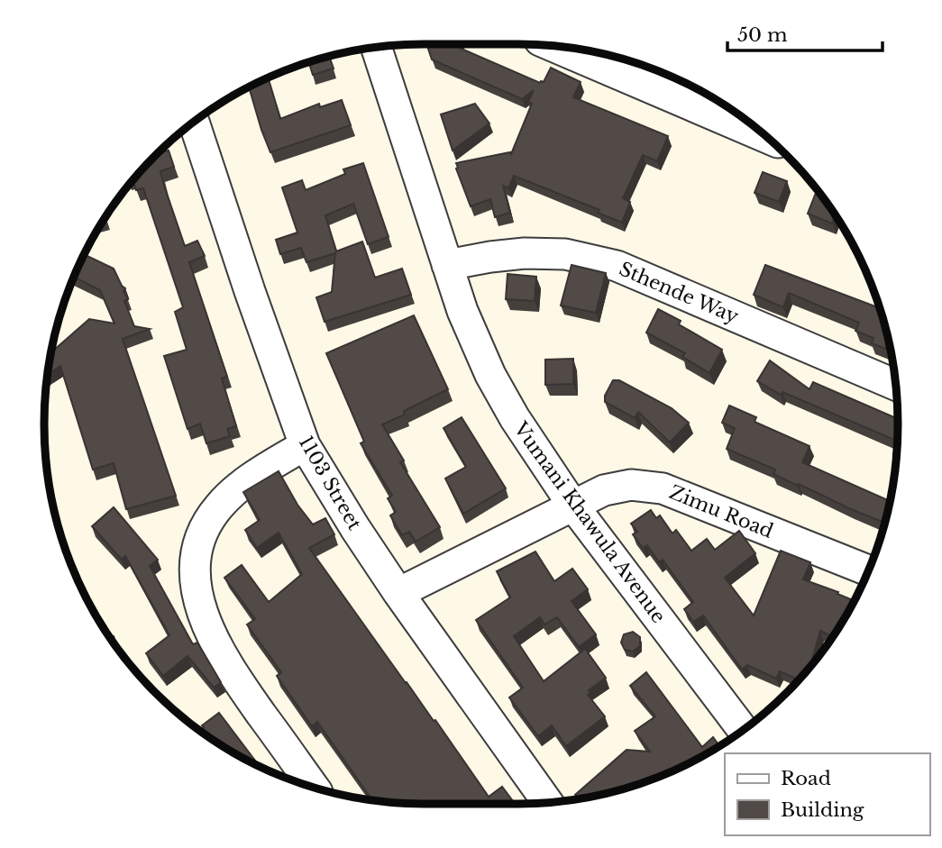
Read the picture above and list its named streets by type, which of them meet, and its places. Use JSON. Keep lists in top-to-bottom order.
{
  "streets": {
    "street": [
      "Sthende Way",
      "1103 Street",
      "Zimu Road",
      "Vumani Khawula Avenue"
    ]
  },
  "crossings": [
    ["Sthende Way", "Vumani Khawula Avenue"],
    ["1103 Street", "Zimu Road"],
    ["Zimu Road", "Vumani Khawula Avenue"]
  ],
  "legend": ["Road", "Building"],
  "scale_bar": "50 m"
}
